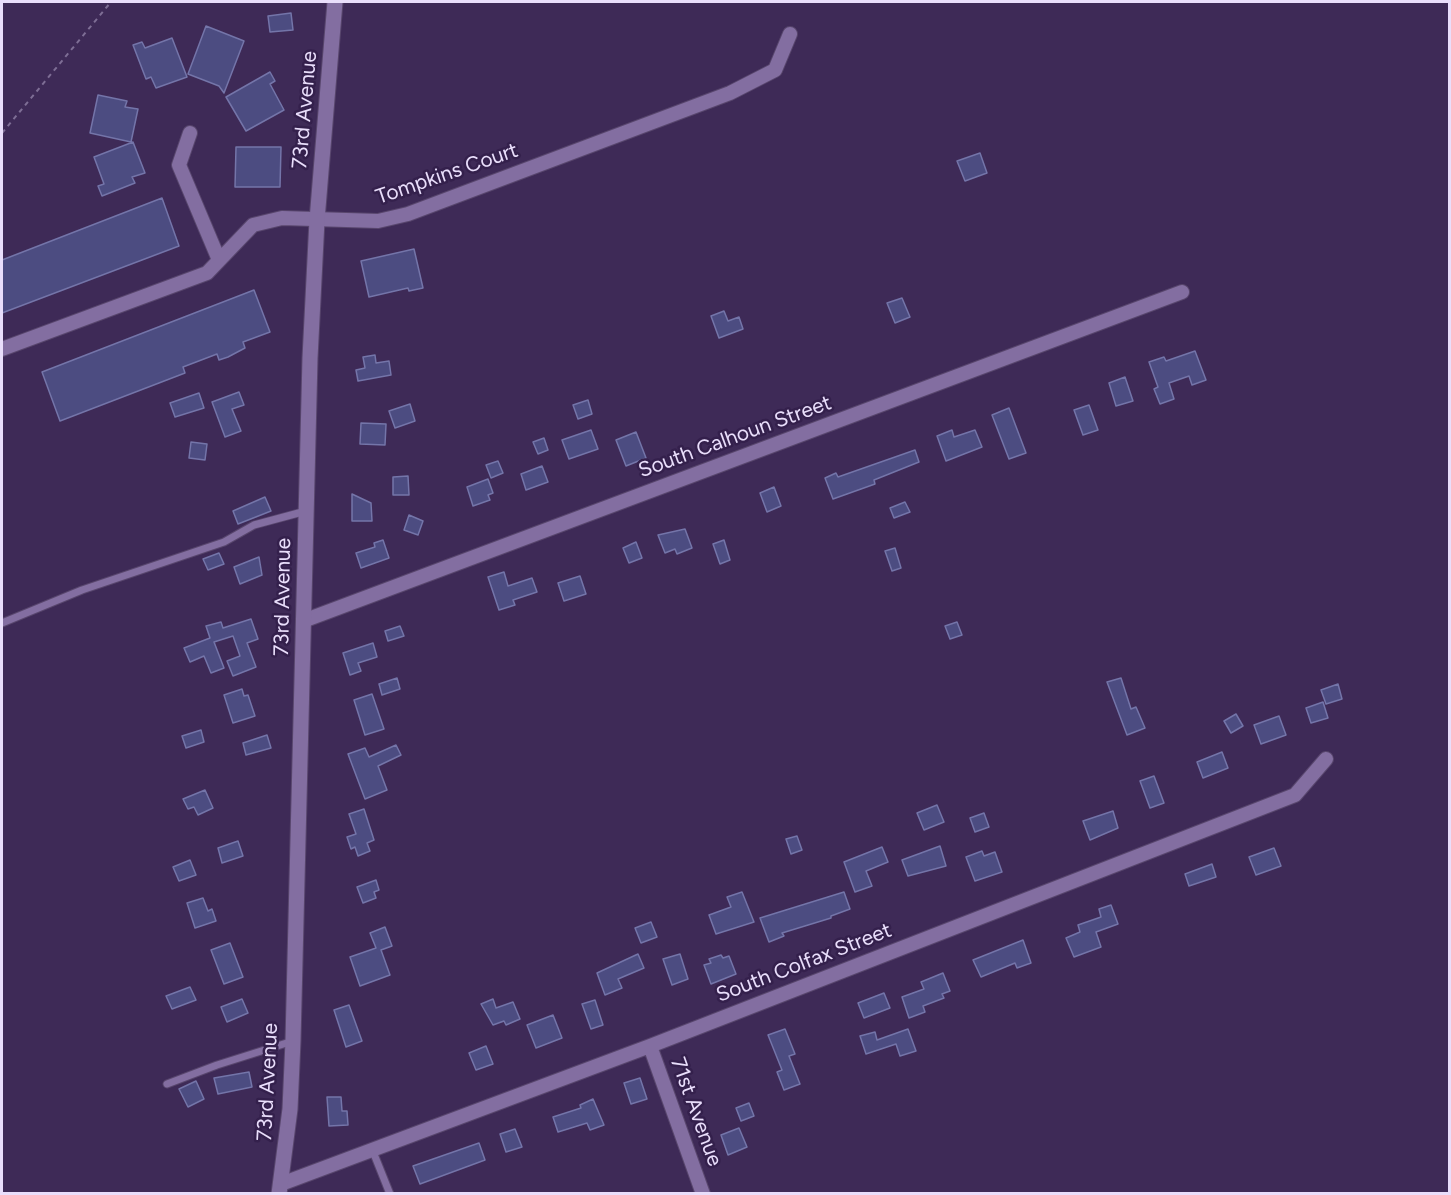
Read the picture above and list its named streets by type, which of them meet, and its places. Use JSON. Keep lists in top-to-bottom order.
{
  "streets": {
    "street": [
      "73rd Avenue",
      "Tompkins Court",
      "South Calhoun Street",
      "South Colfax Street",
      "71st Avenue"
    ]
  },
  "crossings": [
    ["73rd Avenue", "Tompkins Court"],
    ["73rd Avenue", "South Calhoun Street"],
    ["73rd Avenue", "South Colfax Street"],
    ["South Colfax Street", "71st Avenue"]
  ]
}
